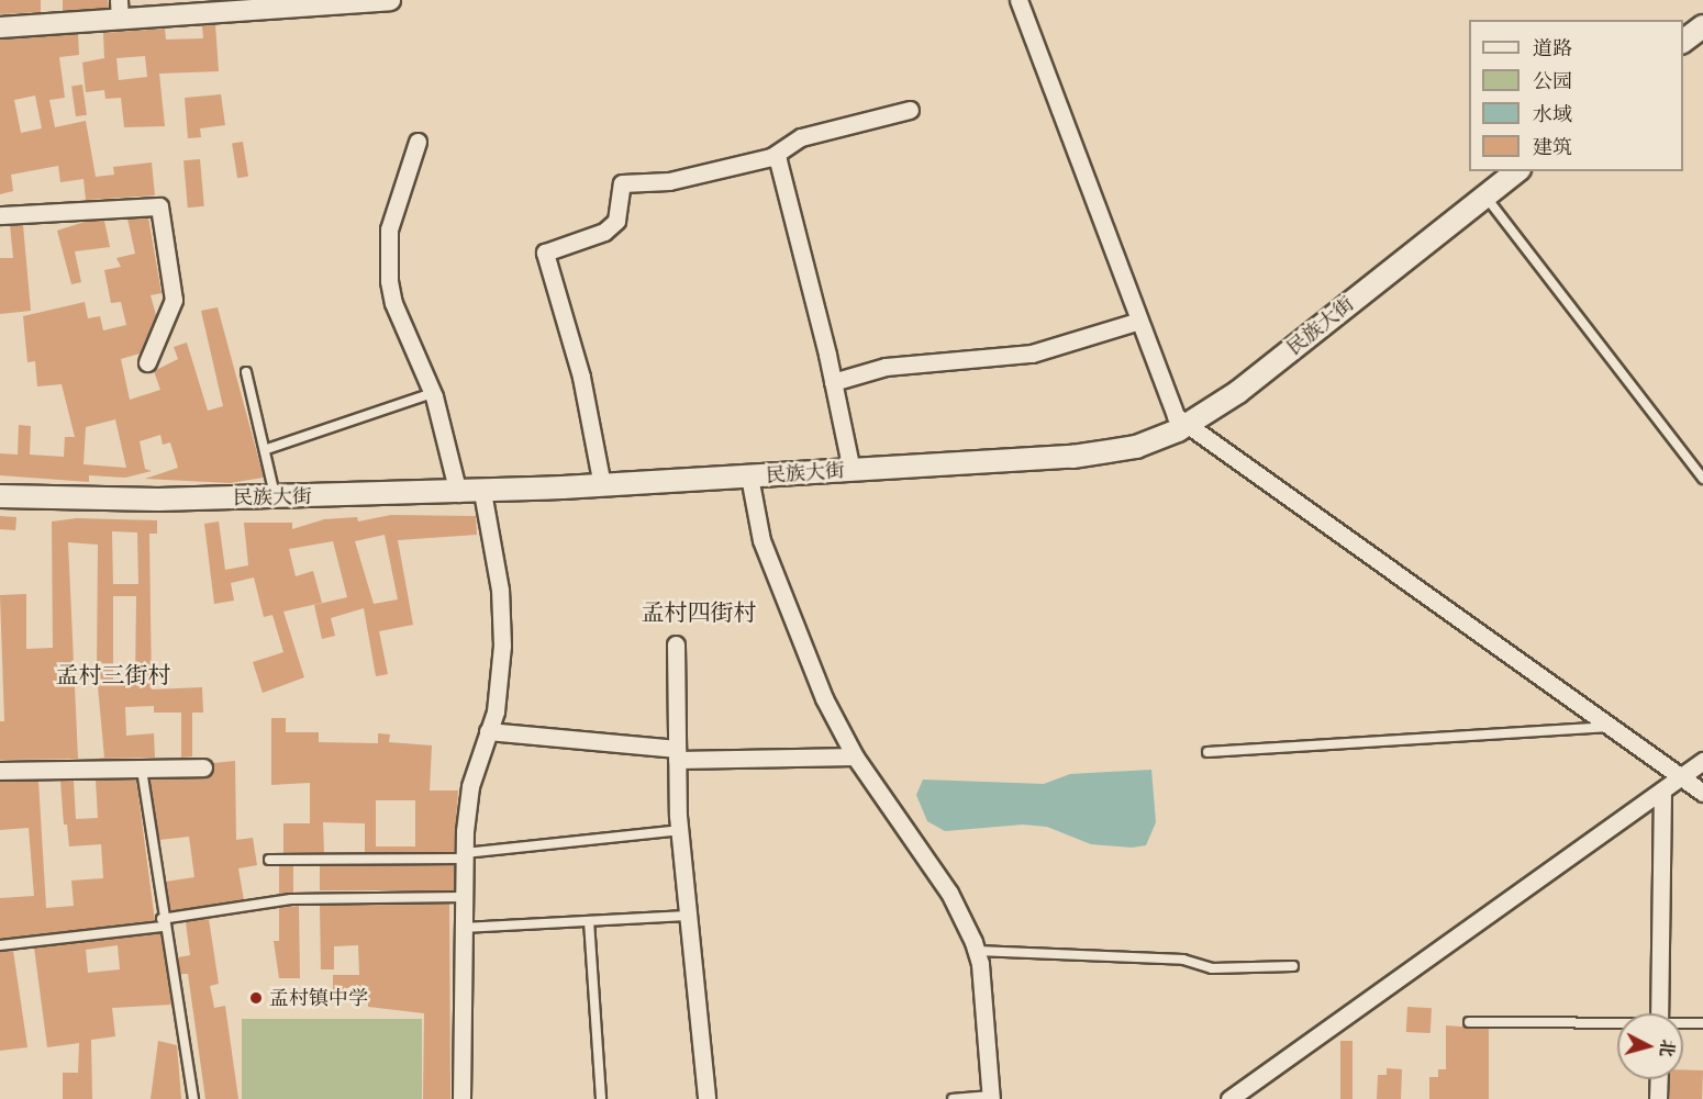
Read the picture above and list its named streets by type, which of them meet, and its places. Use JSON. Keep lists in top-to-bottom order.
{
  "streets": {
    "main road": ["民族大街"]
  },
  "districts": ["孟村四街村", "孟村三街村"],
  "places": ["孟村镇中学"],
  "legend": [
    "道路",
    "公园",
    "水域",
    "建筑"
  ],
  "north": "right"
}
